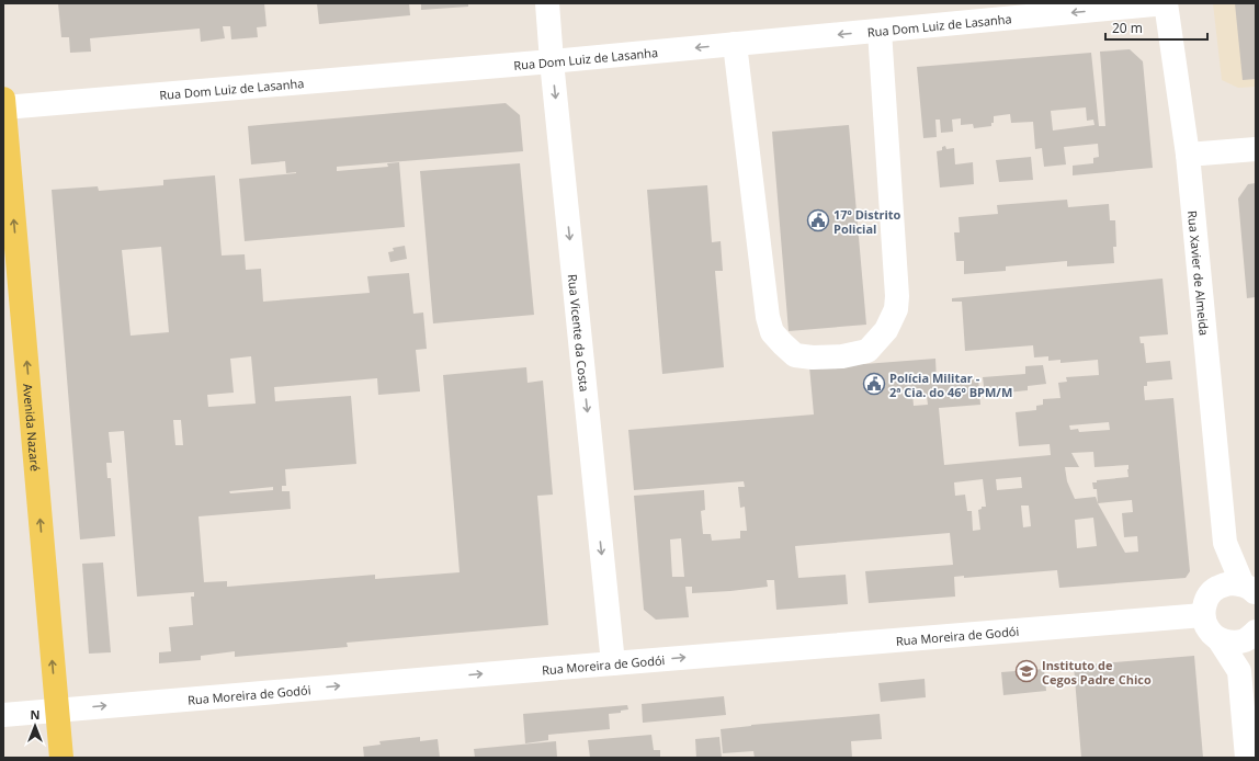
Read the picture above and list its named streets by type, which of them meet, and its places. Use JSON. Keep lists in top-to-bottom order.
{
  "streets": {
    "main road": ["Avenida Nazaré"],
    "street": [
      "Rua Dom Luiz de Lasanha",
      "Rua Xavier de Almeida",
      "Rua Vicente da Costa",
      "Rua Moreira de Godói"
    ]
  },
  "crossings": [
    ["Rua Dom Luiz de Lasanha", "Rua Xavier de Almeida"],
    ["Rua Dom Luiz de Lasanha", "Rua Vicente da Costa"],
    ["Rua Dom Luiz de Lasanha", "Avenida Nazaré"],
    ["Rua Xavier de Almeida", "Rua Moreira de Godói"],
    ["Rua Vicente da Costa", "Rua Moreira de Godói"],
    ["Avenida Nazaré", "Rua Moreira de Godói"]
  ],
  "one_way": [
    "Rua Dom Luiz de Lasanha",
    "Rua Vicente da Costa",
    "Avenida Nazaré",
    "Rua Moreira de Godói"
  ],
  "places": {
    "public building": ["17º Distrito Policial", "Polícia Militar - 2ª Cia. do 46º BPM/M"],
    "school or university": ["Instituto de Cegos Padre Chico"]
  },
  "scale_bar": "20 m",
  "north": "top"
}
